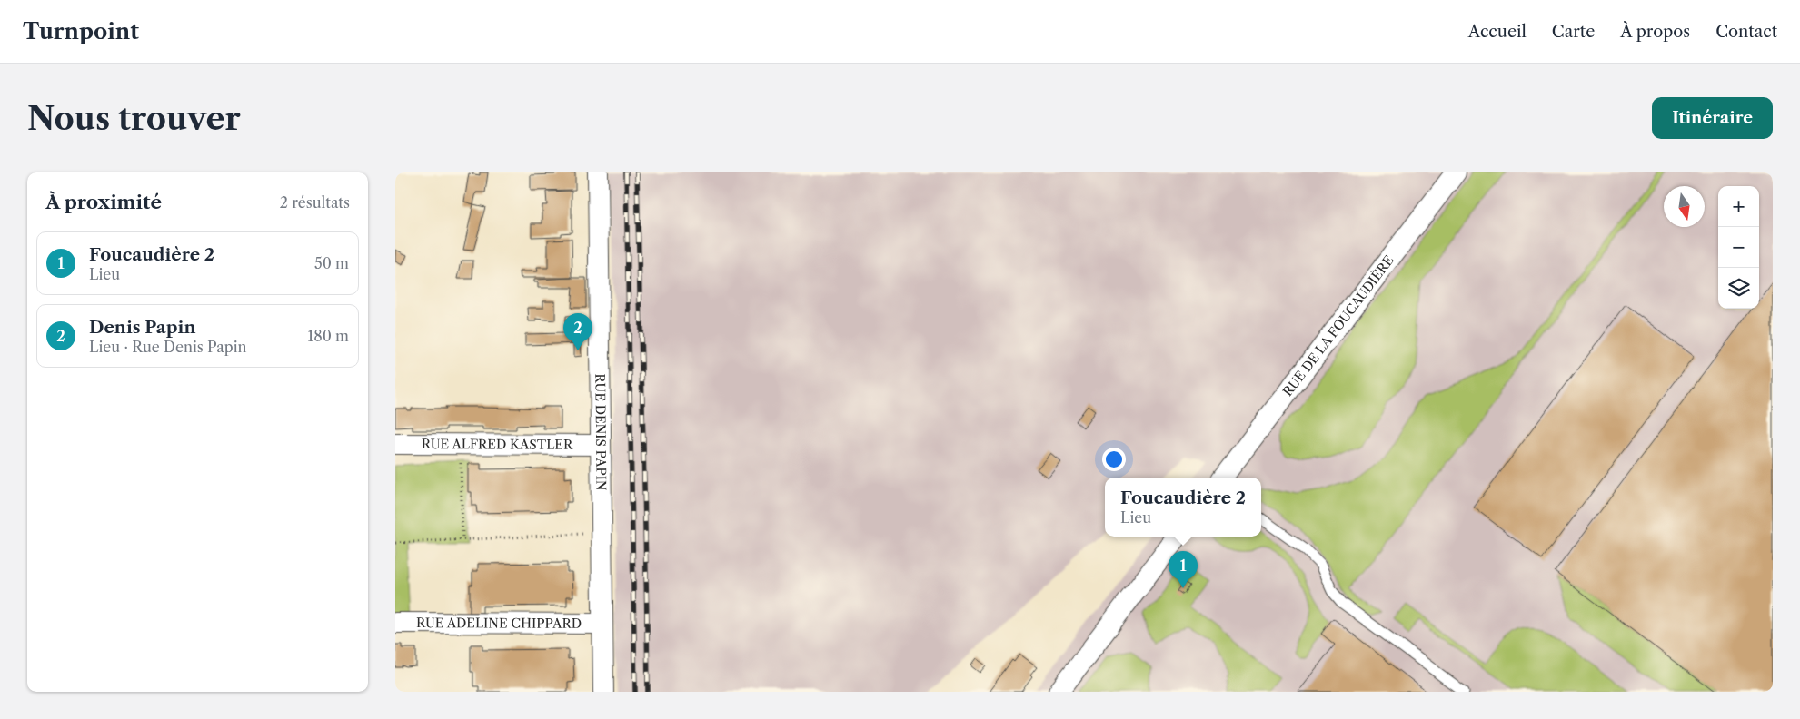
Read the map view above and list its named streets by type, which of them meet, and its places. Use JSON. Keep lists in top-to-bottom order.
{
  "streets": {
    "street": [
      "RUE DE LA FOUCAUDIÈRE",
      "RUE DENIS PAPIN",
      "RUE ALFRED KASTLER",
      "RUE ADELINE CHIPPARD"
    ]
  },
  "crossings": [
    ["RUE DENIS PAPIN", "RUE ALFRED KASTLER"],
    ["RUE DENIS PAPIN", "RUE ADELINE CHIPPARD"]
  ],
  "north": "bottom",
  "page": {
    "header": "Turnpoint",
    "nav": [
      "Accueil",
      "Carte",
      "À propos",
      "Contact"
    ],
    "buttons": "Itinéraire",
    "title": "Nous trouver",
    "heading": ["À proximité", "2 résultats"],
    "map_buttons": ["+", "−"],
    "list": [
      {
        "mark": "1",
        "name": "Foucaudière 2",
        "note": "Lieu",
        "value": "50 m"
      },
      {
        "mark": "2",
        "name": "Denis Papin",
        "note": "Lieu · Rue Denis Papin",
        "value": "180 m"
      }
    ],
    "pins": ["2", "1"],
    "popup": ["Foucaudière 2", "Lieu"]
  }
}
